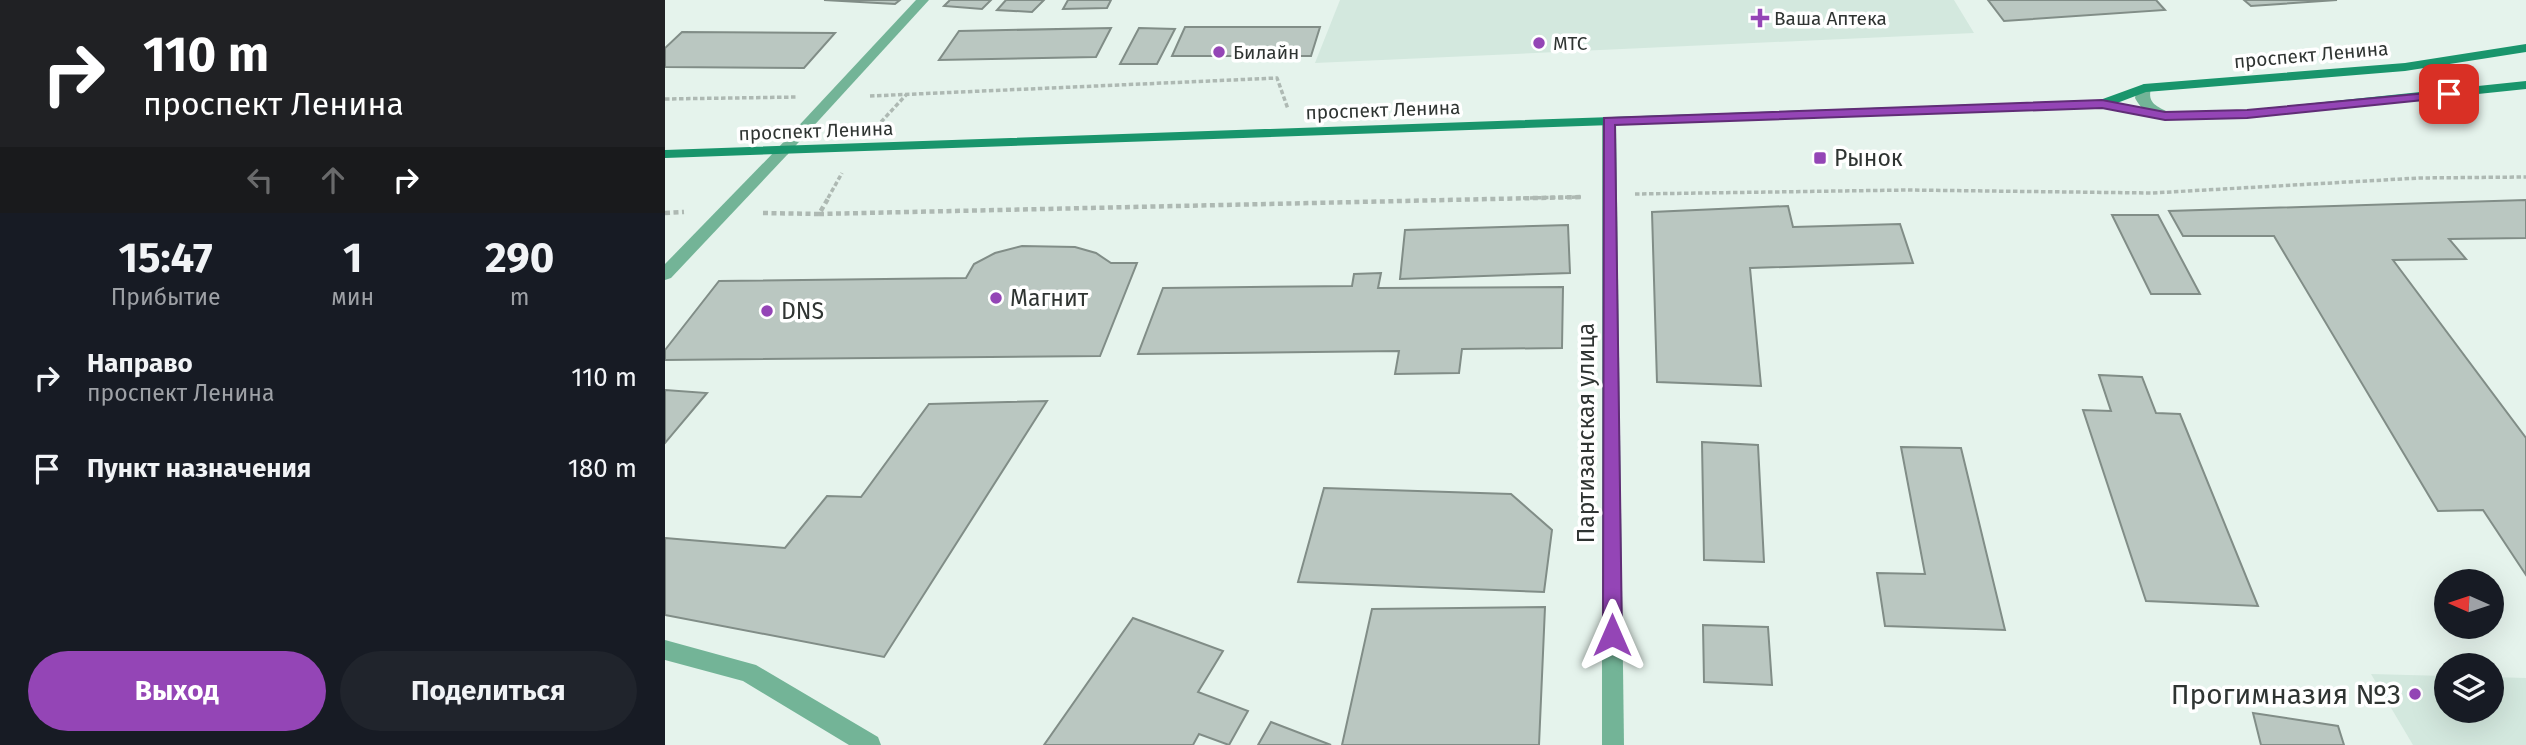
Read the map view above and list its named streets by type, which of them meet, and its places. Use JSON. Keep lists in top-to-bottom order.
{
  "streets": {
    "main road": ["проспект Ленина"],
    "street": ["Партизанская улица"]
  },
  "crossings": [
    ["проспект Ленина", "Партизанская улица"]
  ],
  "places": {
    "health": ["Ваша Аптека"],
    "other": [
      "МТС",
      "Билайн",
      "Магнит",
      "DNS",
      "Прогимназия №3"
    ],
    "transit": ["Рынок"]
  },
  "north": "left",
  "page": {
    "turn": ["110 m", "проспект Ленина"],
    "eta": [
      "15:47",
      "Прибытие",
      "1",
      "мин",
      "290",
      "m"
    ],
    "list": [
      {
        "name": "Направо",
        "note": "проспект Ленина",
        "value": "110 m"
      },
      {
        "name": "Пункт назначения",
        "value": "180 m"
      }
    ],
    "buttons": ["Выход", "Поделиться"]
  }
}
